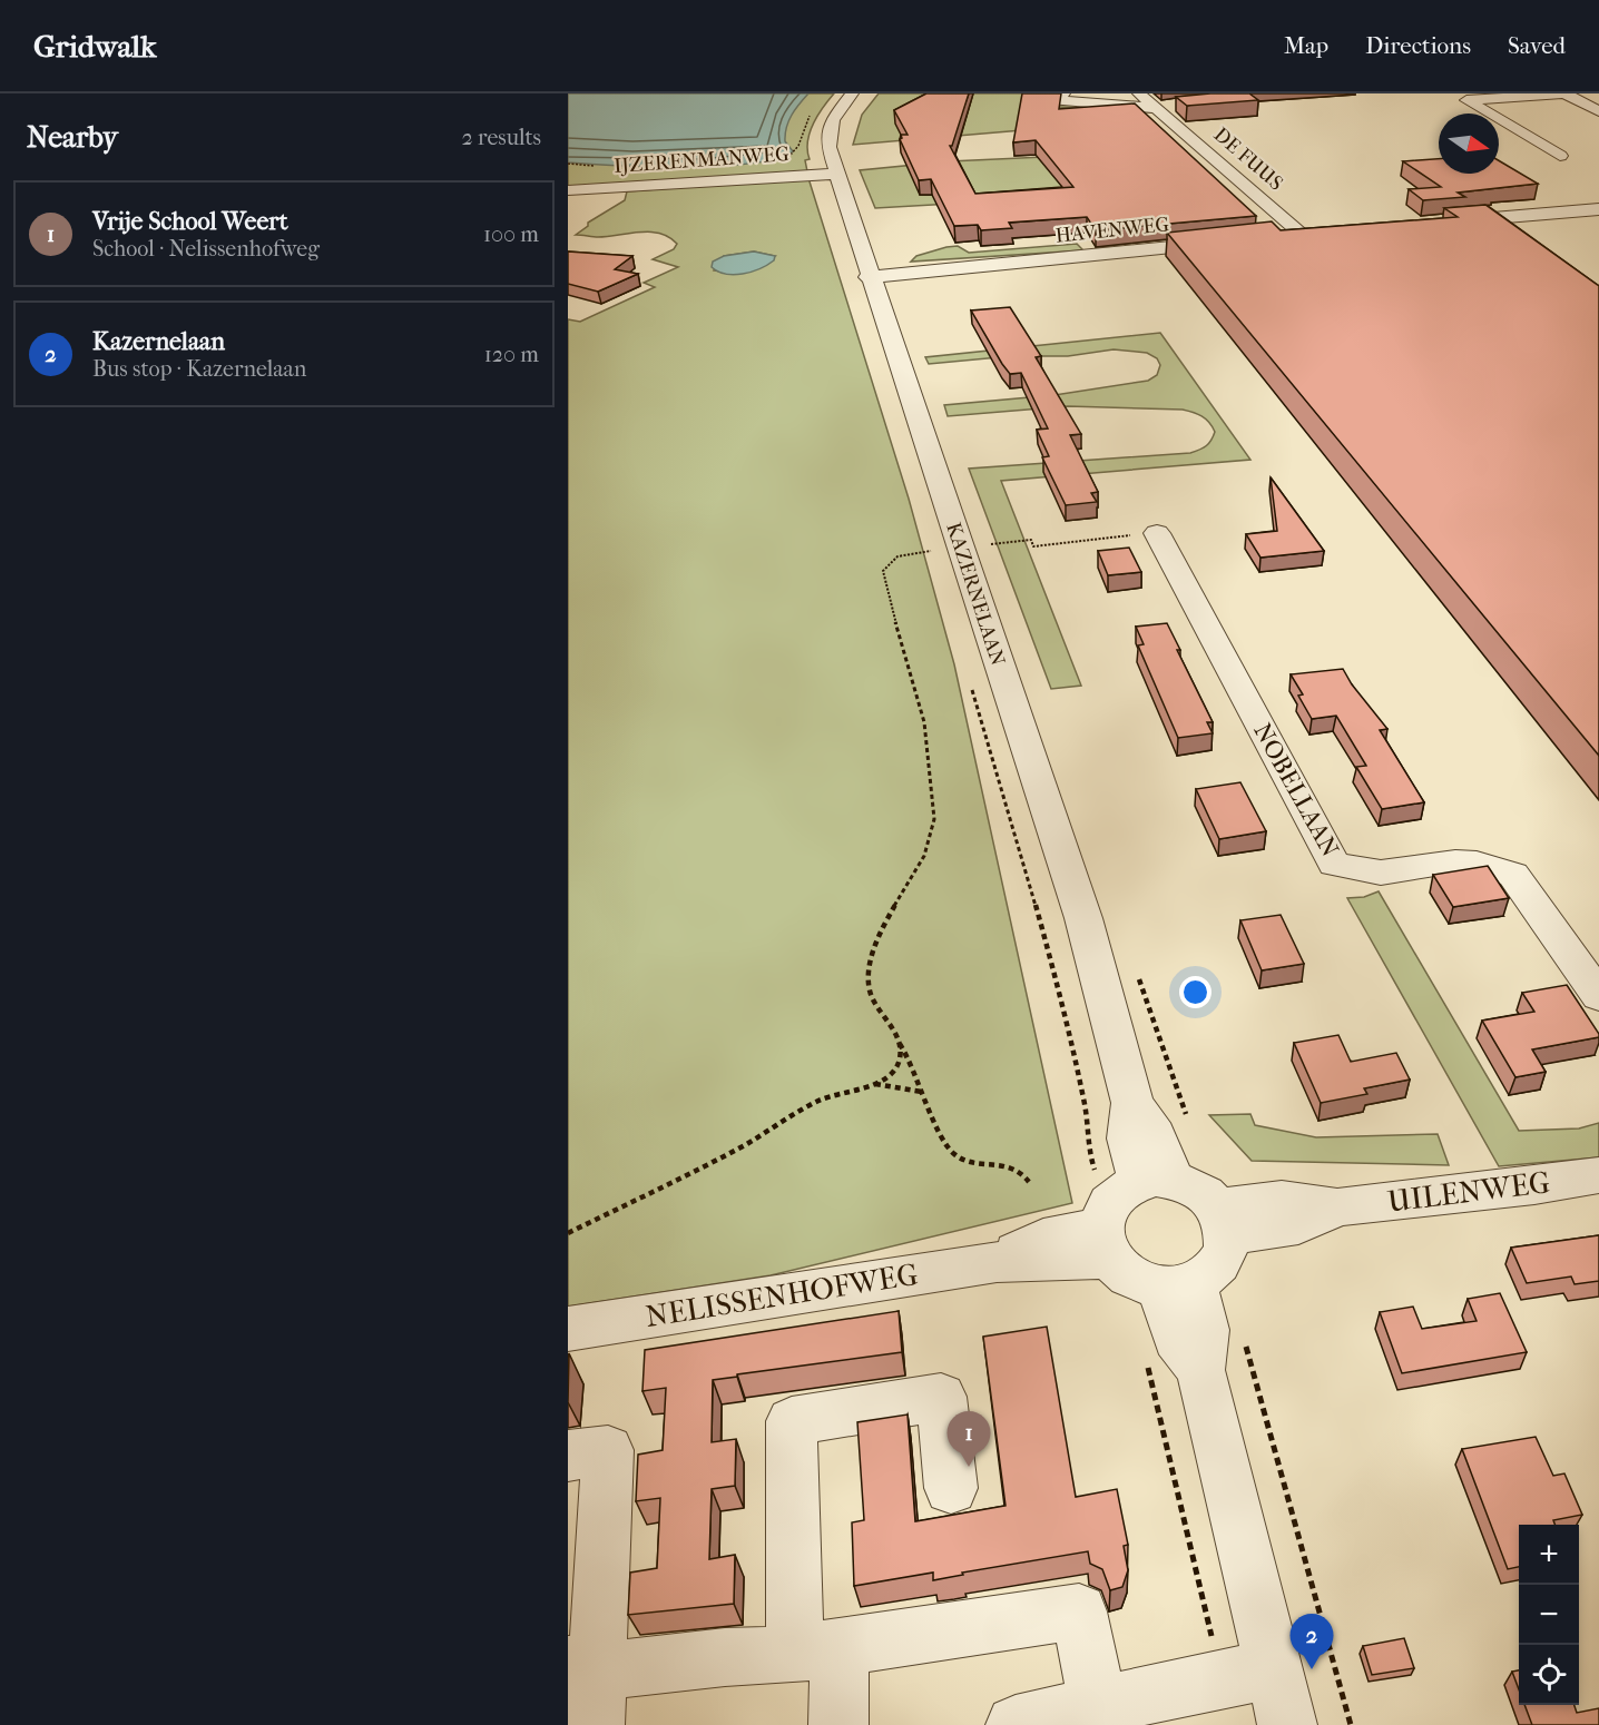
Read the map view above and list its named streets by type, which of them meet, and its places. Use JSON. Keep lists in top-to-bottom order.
{
  "streets": {
    "street": [
      "DE FUUS",
      "IJZERENMANWEG",
      "HAVENWEG",
      "KAZERNELAAN",
      "NOBELLAAN",
      "UILENWEG",
      "NELISSENHOFWEG"
    ]
  },
  "crossings": [
    ["IJZERENMANWEG", "KAZERNELAAN"],
    ["HAVENWEG", "KAZERNELAAN"],
    ["KAZERNELAAN", "UILENWEG"],
    ["KAZERNELAAN", "NELISSENHOFWEG"],
    ["UILENWEG", "NELISSENHOFWEG"]
  ],
  "north": "right",
  "page": {
    "header": "Gridwalk",
    "nav": ["Map", "Directions", "Saved"],
    "heading": ["Nearby", "2 results"],
    "list": [
      {
        "mark": "1",
        "name": "Vrije School Weert",
        "note": "School · Nelissenhofweg",
        "value": "100 m"
      },
      {
        "mark": "2",
        "name": "Kazernelaan",
        "note": "Bus stop · Kazernelaan",
        "value": "120 m"
      }
    ],
    "pins": ["1", "2"],
    "map_buttons": ["+", "−"]
  }
}
